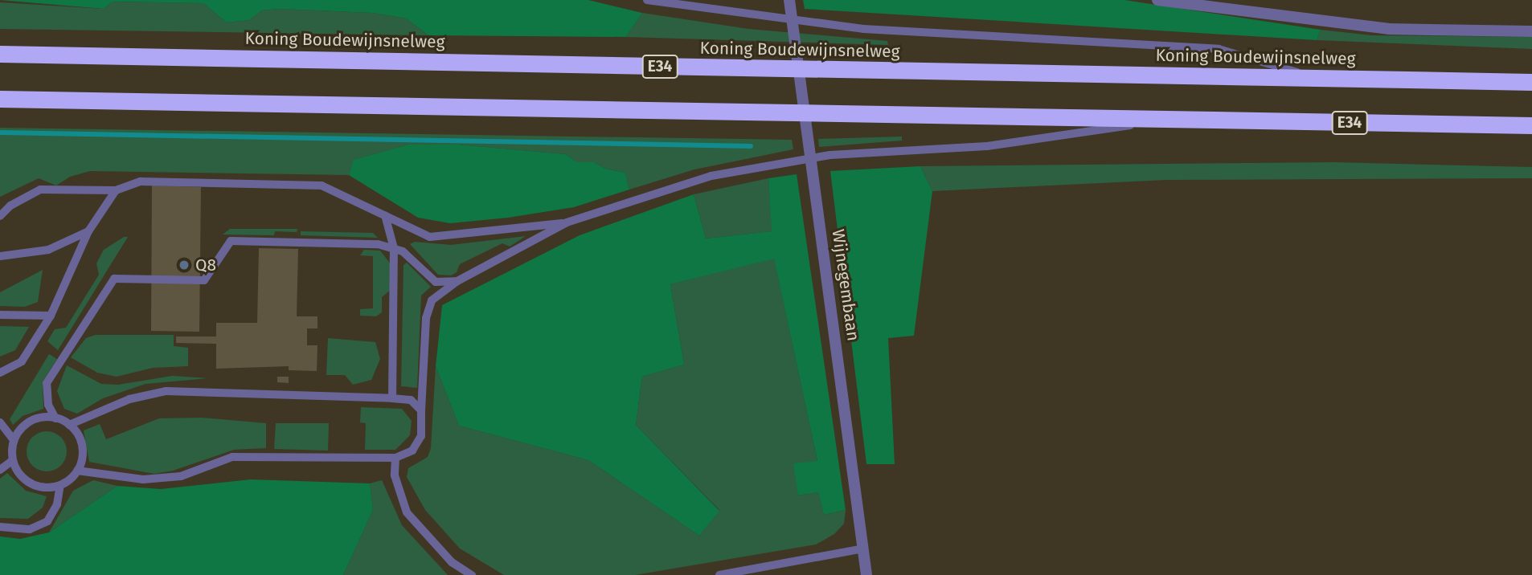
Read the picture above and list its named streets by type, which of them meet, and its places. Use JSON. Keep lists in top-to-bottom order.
{
  "streets": {
    "highway": ["Koning Boudewijnsnelweg", "E34"],
    "street": ["Wijnegembaan"]
  },
  "places": ["Q8"]
}
